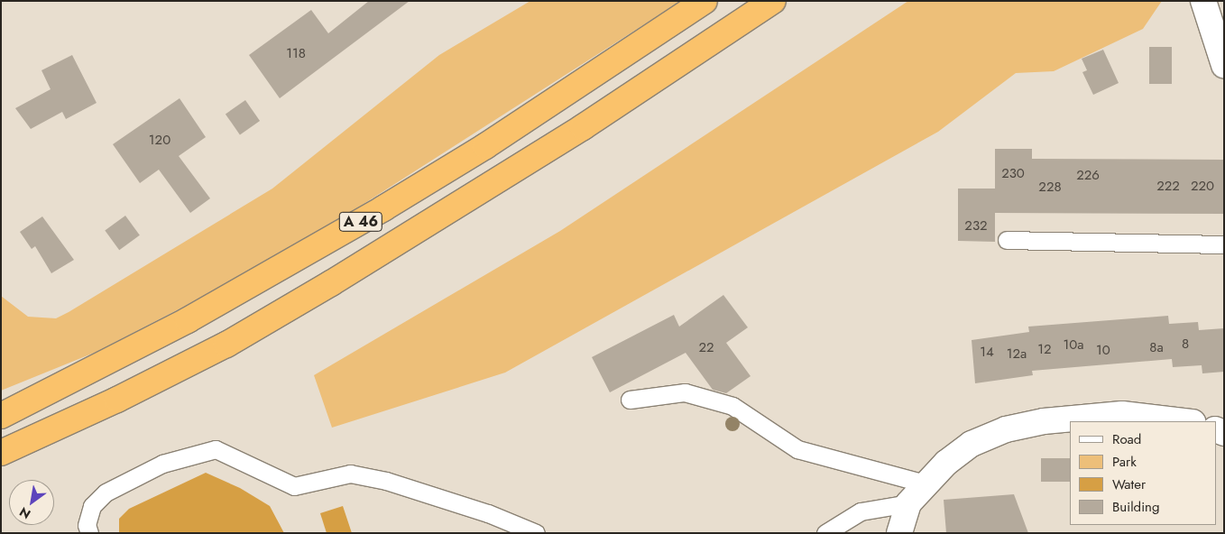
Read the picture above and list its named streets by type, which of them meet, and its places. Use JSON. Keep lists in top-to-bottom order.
{
  "streets": {
    "highway": ["A 46"]
  },
  "house_numbers": [
    "118",
    "120",
    "230",
    "226",
    "222",
    "220",
    "228",
    "232",
    "8",
    "10a",
    "22",
    "8a",
    "12",
    "10",
    "14",
    "12a"
  ],
  "legend": [
    "Road",
    "Park",
    "Water",
    "Building"
  ],
  "north": "bottom left"
}
